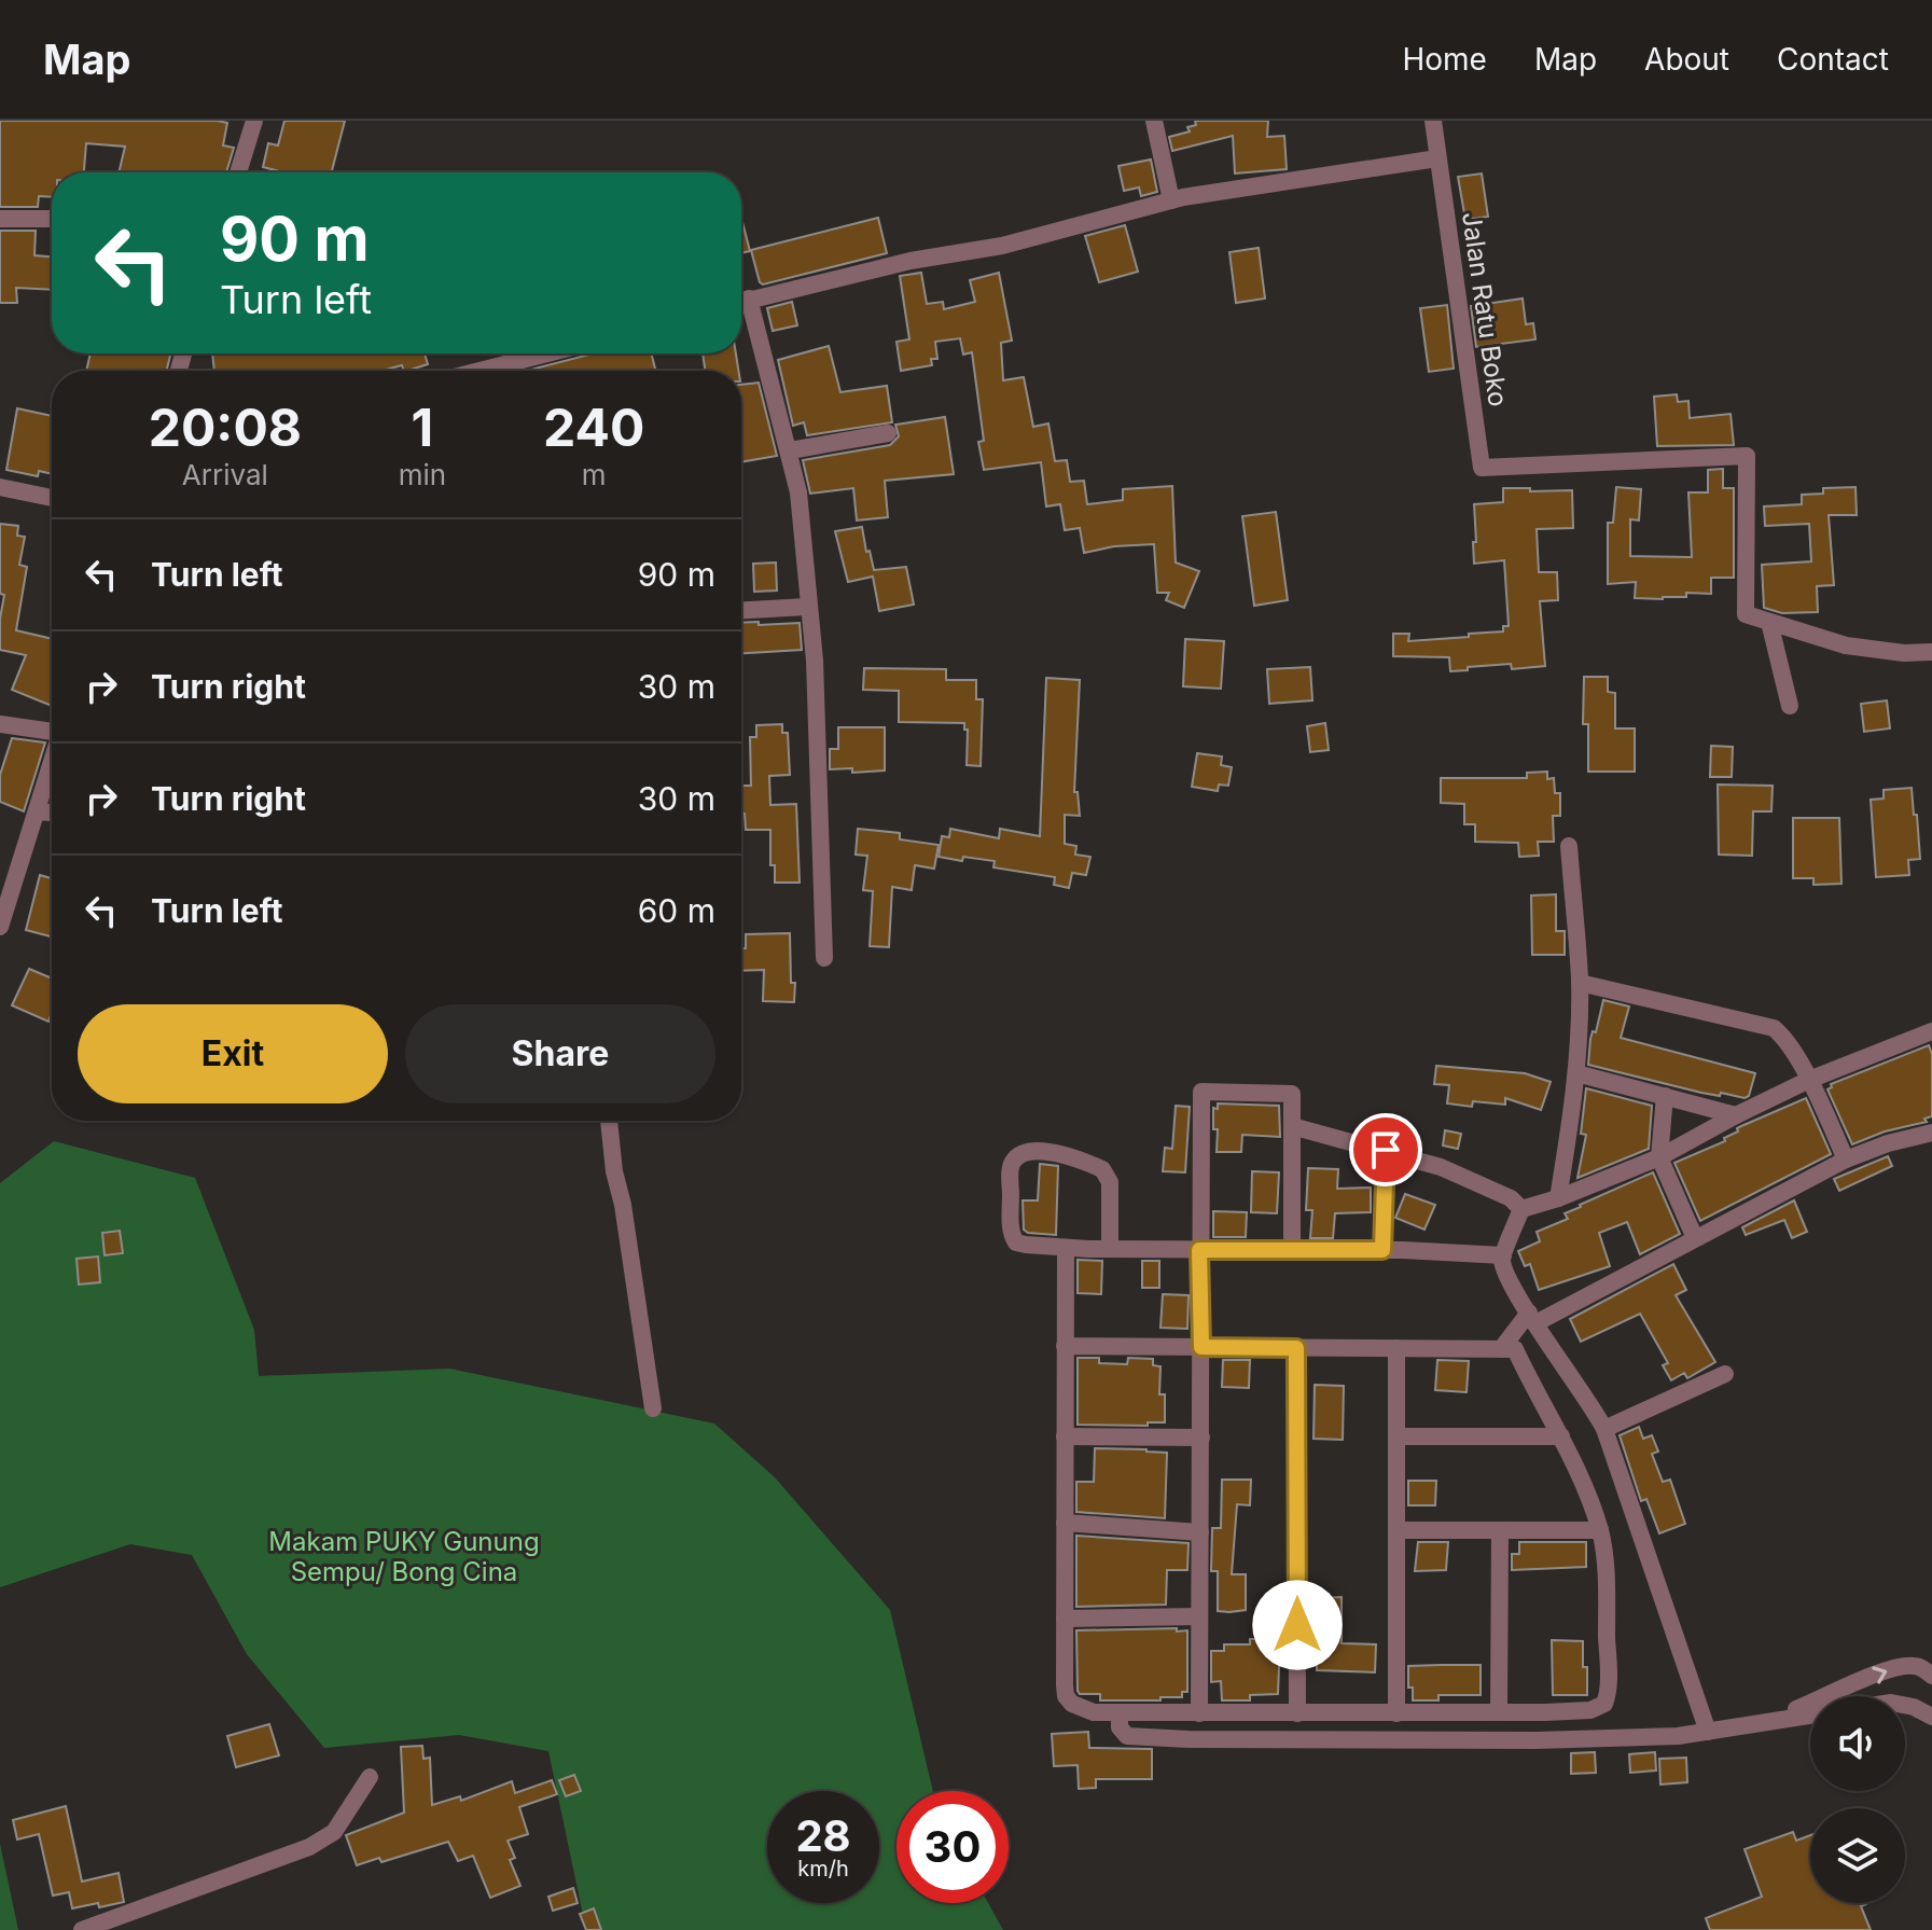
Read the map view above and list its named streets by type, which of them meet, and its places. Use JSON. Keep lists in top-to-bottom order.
{
  "streets": {
    "street": ["Jalan Ratu Boko"]
  },
  "parks": ["Makam PUKY Gunung Sempu/ Bong Cina"],
  "page": {
    "header": "Map",
    "nav": [
      "Home",
      "Map",
      "About",
      "Contact"
    ],
    "turn": ["90 m", "Turn left"],
    "eta": [
      "20:08",
      "Arrival",
      "1",
      "min",
      "240",
      "m"
    ],
    "list": [
      {
        "name": "Turn left",
        "value": "90 m"
      },
      {
        "name": "Turn right",
        "value": "30 m"
      },
      {
        "name": "Turn right",
        "value": "30 m"
      },
      {
        "name": "Turn left",
        "value": "60 m"
      }
    ],
    "buttons": ["Exit", "Share"],
    "speed": "28 km/h",
    "limit": "30"
  }
}
